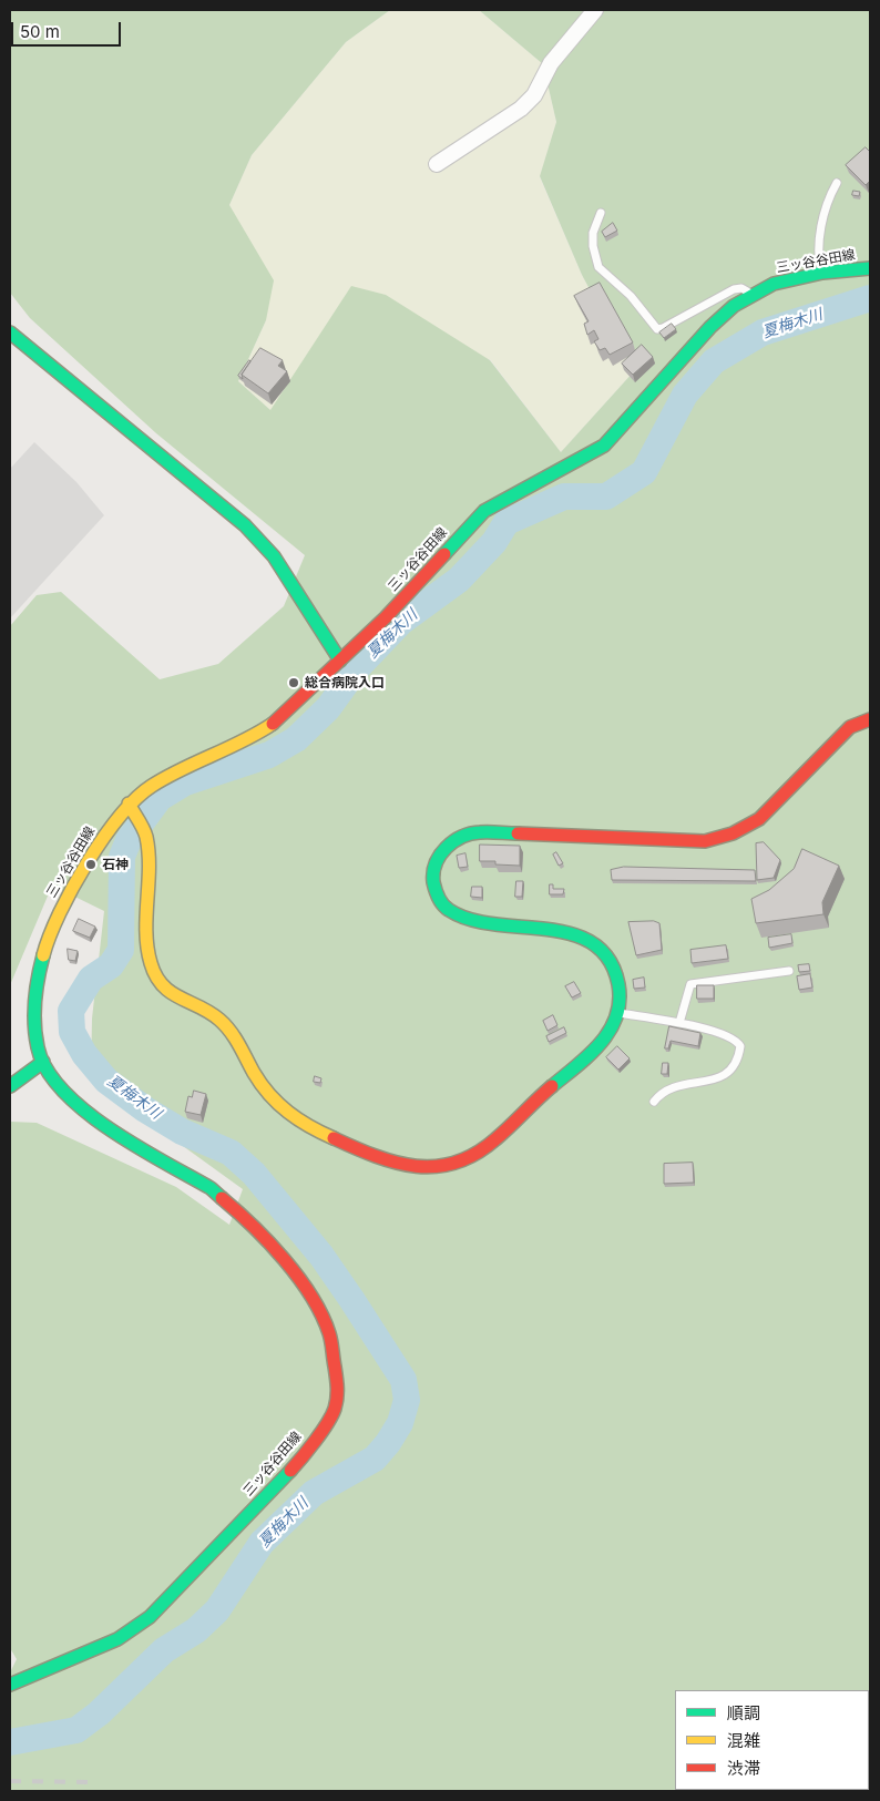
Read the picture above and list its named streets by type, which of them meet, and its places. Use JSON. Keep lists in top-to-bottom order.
{
  "streets": {
    "main road": ["三ッ谷谷田線"]
  },
  "water": ["夏梅木川"],
  "places": ["総合病院入口", "石神"],
  "legend": ["順調", "混雑", "渋滞"],
  "scale_bar": "50 m"
}
